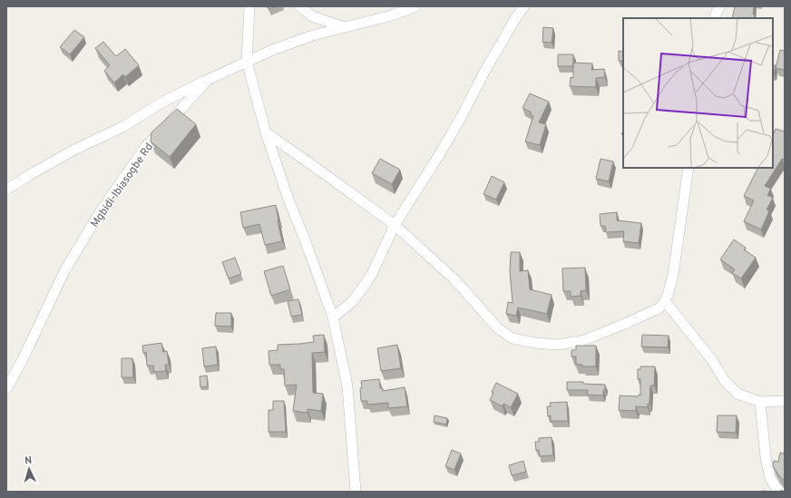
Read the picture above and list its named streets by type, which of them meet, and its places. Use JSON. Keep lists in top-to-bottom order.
{
  "streets": {
    "street": ["Mgbidi-Ibiasogbe Rd"]
  },
  "north": "top"
}
